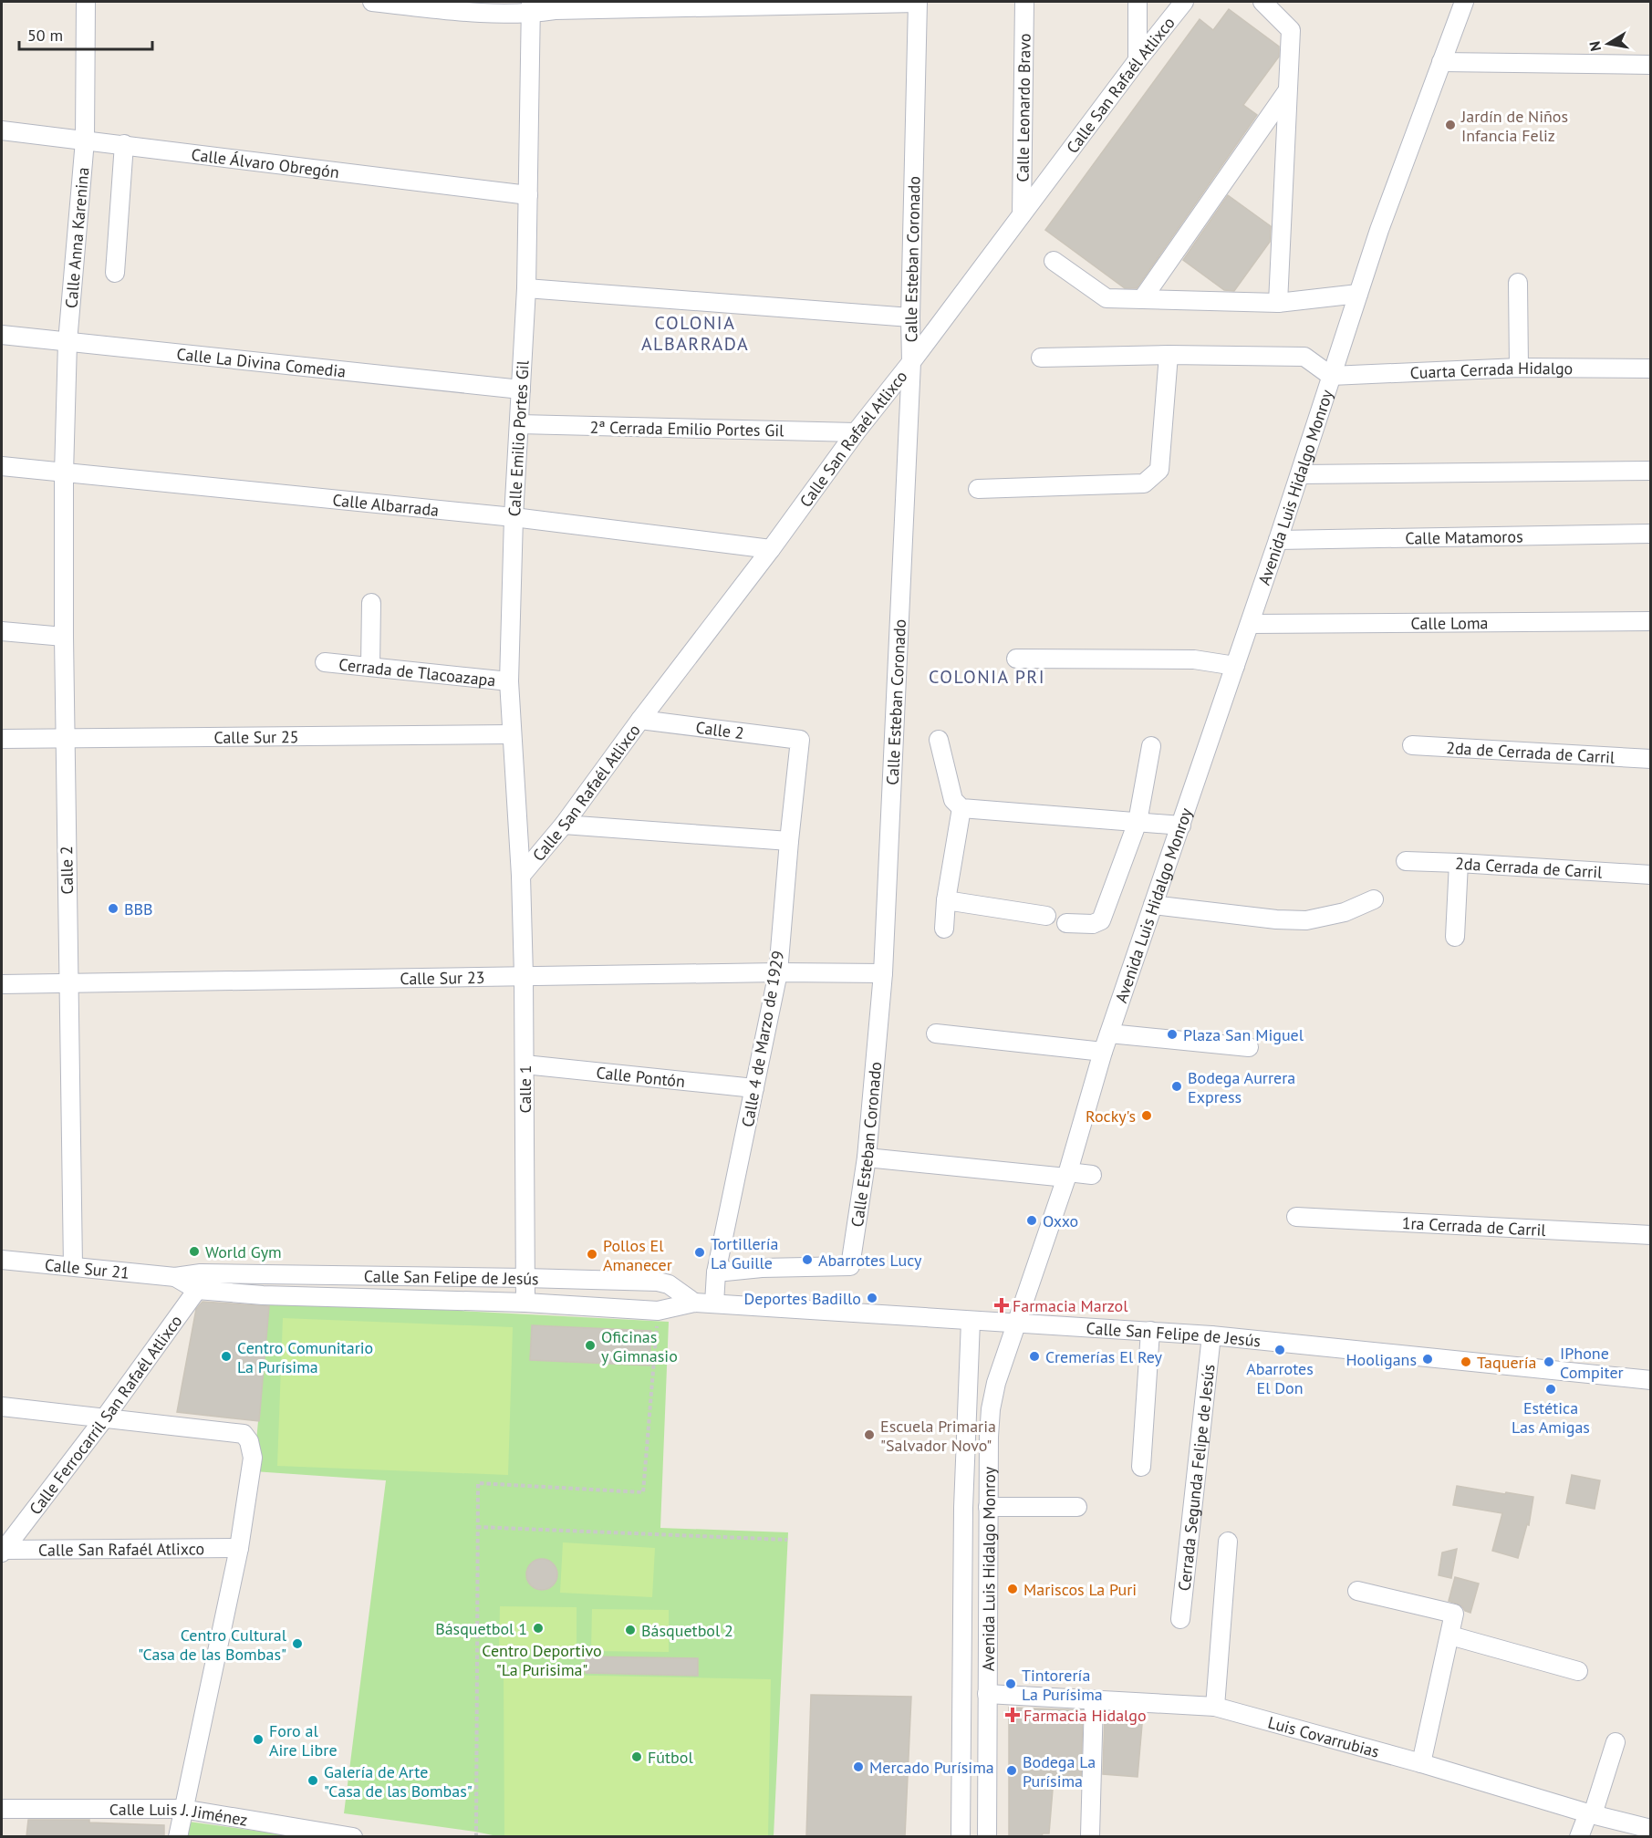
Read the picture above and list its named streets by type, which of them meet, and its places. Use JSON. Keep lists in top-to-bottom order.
{
  "streets": {
    "street": [
      "Calle San Rafaél Atlixco",
      "Calle Leonardo Bravo",
      "Calle Álvaro Obregón",
      "Calle Anna Karenina",
      "Calle Esteban Coronado",
      "Calle La Divina Comedia",
      "Cuarta Cerrada Hidalgo",
      "2ª Cerrada Emilio Portes Gil",
      "Calle Emilio Portes Gil",
      "Avenida Luis Hidalgo Monroy",
      "Calle Albarrada",
      "Calle Matamoros",
      "Calle Loma",
      "Cerrada de Tlacoazapa",
      "Calle 2",
      "Calle Sur 25",
      "2da de Cerrada de Carril",
      "2da Cerrada de Carril",
      "Calle Sur 23",
      "Calle 4 de Marzo de 1929",
      "Calle Pontón",
      "Calle 1",
      "1ra Cerrada de Carril",
      "Calle Sur 21",
      "Calle San Felipe de Jesús",
      "Calle Ferrocarril San Rafaél Atlixco",
      "Cerrada Segunda Felipe de Jesús",
      "Luis Covarrubias",
      "Calle Luis J. Jiménez"
    ]
  },
  "crossings": [
    ["Calle San Rafaél Atlixco", "Calle Leonardo Bravo"],
    ["Calle San Rafaél Atlixco", "Calle Esteban Coronado"],
    ["Calle San Rafaél Atlixco", "2ª Cerrada Emilio Portes Gil"],
    ["Calle San Rafaél Atlixco", "Calle Emilio Portes Gil"],
    ["Calle San Rafaél Atlixco", "Calle Albarrada"],
    ["Calle San Rafaél Atlixco", "Calle 2"],
    ["Calle San Rafaél Atlixco", "Calle 1"],
    ["Calle San Rafaél Atlixco", "Calle Ferrocarril San Rafaél Atlixco"],
    ["Calle Álvaro Obregón", "Calle Anna Karenina"],
    ["Calle Álvaro Obregón", "Calle Emilio Portes Gil"],
    ["Calle Anna Karenina", "Calle La Divina Comedia"],
    ["Calle Anna Karenina", "Calle Albarrada"],
    ["Calle Anna Karenina", "Calle 2"],
    ["Calle Esteban Coronado", "Calle Sur 23"],
    ["Calle Esteban Coronado", "Calle 4 de Marzo de 1929"],
    ["Calle La Divina Comedia", "Calle Emilio Portes Gil"],
    ["Cuarta Cerrada Hidalgo", "Avenida Luis Hidalgo Monroy"],
    ["2ª Cerrada Emilio Portes Gil", "Calle Emilio Portes Gil"],
    ["Calle Emilio Portes Gil", "Calle Albarrada"],
    ["Calle Emilio Portes Gil", "Cerrada de Tlacoazapa"],
    ["Calle Emilio Portes Gil", "Calle Sur 25"],
    ["Calle Emilio Portes Gil", "Calle 1"],
    ["Avenida Luis Hidalgo Monroy", "Calle Matamoros"],
    ["Avenida Luis Hidalgo Monroy", "Calle Loma"],
    ["Avenida Luis Hidalgo Monroy", "Calle San Felipe de Jesús"],
    ["Avenida Luis Hidalgo Monroy", "Luis Covarrubias"],
    ["Calle Albarrada", "Calle 2"],
    ["Calle 2", "Calle Sur 25"],
    ["Calle 2", "Calle Sur 23"],
    ["Calle 2", "Calle 4 de Marzo de 1929"],
    ["Calle 2", "Calle Sur 21"],
    ["Calle Sur 23", "Calle 4 de Marzo de 1929"],
    ["Calle Sur 23", "Calle 1"],
    ["Calle 4 de Marzo de 1929", "Calle Pontón"],
    ["Calle 4 de Marzo de 1929", "Calle San Felipe de Jesús"],
    ["Calle Pontón", "Calle 1"],
    ["Calle 1", "Calle San Felipe de Jesús"],
    ["Calle Sur 21", "Calle San Felipe de Jesús"],
    ["Calle Sur 21", "Calle Ferrocarril San Rafaél Atlixco"],
    ["Calle San Felipe de Jesús", "Calle Ferrocarril San Rafaél Atlixco"],
    ["Calle San Felipe de Jesús", "Cerrada Segunda Felipe de Jesús"]
  ],
  "districts": ["COLONIA ALBARRADA", "COLONIA PRI"],
  "parks": ["Centro Deportivo \"La Purisima\""],
  "places": {
    "other": [
      "Jardín de Niños Infancia Feliz",
      "BBB",
      "Plaza San Miguel",
      "Bodega Aurrera Express",
      "Rocky's",
      "Oxxo",
      "World Gym",
      "Tortillería La Guille",
      "Pollos El Amanecer",
      "Abarrotes Lucy",
      "Deportes Badillo",
      "Oficinas y Gimnasio",
      "Abarrotes El Don",
      "Centro Comunitario La Purísima",
      "Cremerías El Rey",
      "Hooligans",
      "Taquería",
      "IPhone Compiter",
      "Estética Las Amigas",
      "Escuela Primaria \"Salvador Novo\"",
      "Mariscos La Puri",
      "Básquetbol 1",
      "Básquetbol 2",
      "Centro Cultural \"Casa de las Bombas\"",
      "Tintorería La Purísima",
      "Foro al Aire Libre",
      "Fútbol",
      "Mercado Purísima",
      "Bodega La Purísima",
      "Galería de Arte \"Casa de las Bombas\""
    ],
    "health": ["Farmacia Marzol", "Farmacia Hidalgo"]
  },
  "scale_bar": "50 m",
  "north": "left"
}
